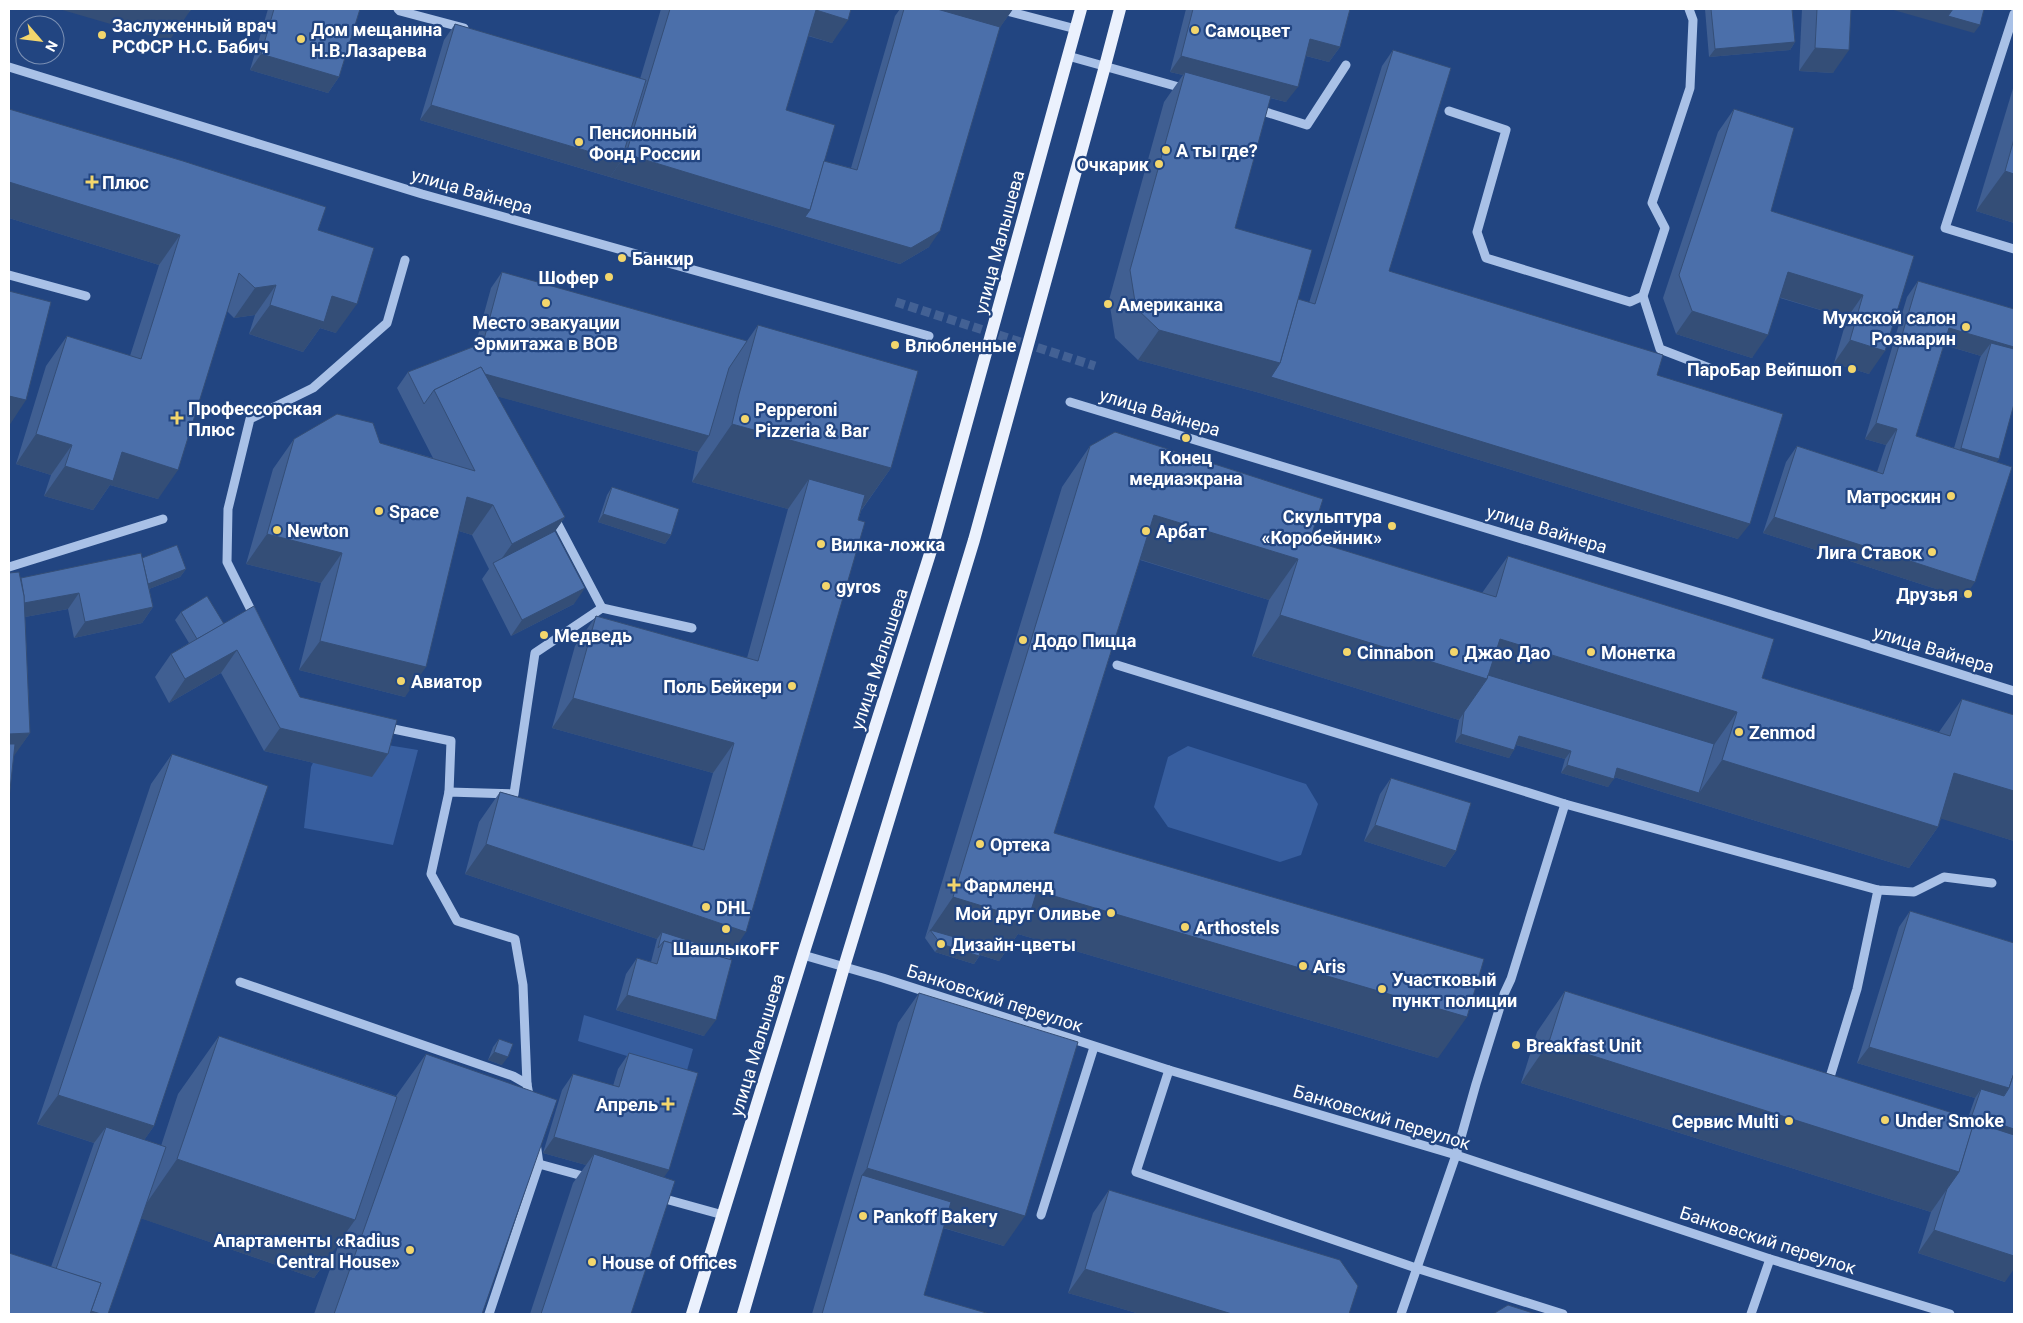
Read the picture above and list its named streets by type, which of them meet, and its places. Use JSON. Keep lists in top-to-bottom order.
{
  "streets": {
    "main road": ["улица Малышева"],
    "street": ["улица Вайнера", "Банковский переулок"]
  },
  "crossings": [
    ["улица Малышева", "Банковский переулок"]
  ],
  "places": {
    "other": [
      "Самоцвет",
      "Заслуженный врач РСФСР Н.С. Бабич",
      "Дом мещанина Н.В.Лазарева",
      "Пенсионный Фонд России",
      "А ты где?",
      "Очкарик",
      "Банкир",
      "Шофер",
      "Место эвакуации Эрмитажа в ВОВ",
      "Американка",
      "Мужской салон Розмарин",
      "Влюбленные",
      "ПароБар Вейпшоп",
      "Pepperoni Pizzeria & Bar",
      "Конец медиаэкрана",
      "Матроскин",
      "Space",
      "Скульптура «Коробейник»",
      "Newton",
      "Арбат",
      "Вилка-ложка",
      "Лига Ставок",
      "gyros",
      "Друзья",
      "Медведь",
      "Додо Пицца",
      "Cinnabon",
      "Джао Дао",
      "Монетка",
      "Авиатор",
      "Поль Бейкери",
      "Zenmod",
      "Ортека",
      "DHL",
      "Мой друг Оливье",
      "Arthostels",
      "ШашлыкоFF",
      "Дизайн-цветы",
      "Aris",
      "Участковый пункт полиции",
      "Breakfast Unit",
      "Under Smoke",
      "Сервис Multi",
      "Pankoff Bakery",
      "Апартаменты «Radius Central House»",
      "House of Offices"
    ],
    "health": [
      "Плюс",
      "Профессорская Плюс",
      "Фармленд",
      "Апрель"
    ]
  },
  "north": "bottom right"
}
